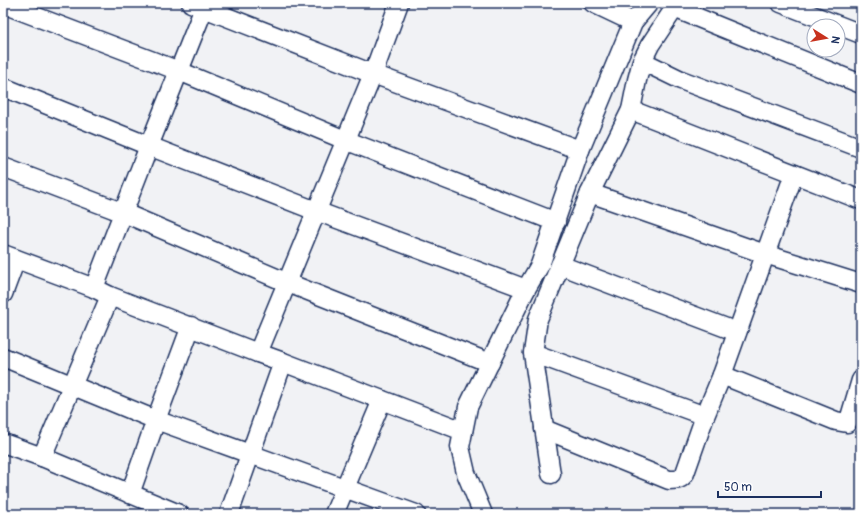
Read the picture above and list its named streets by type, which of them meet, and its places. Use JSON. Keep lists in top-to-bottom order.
{
  "scale_bar": "50 m",
  "north": "right"
}
